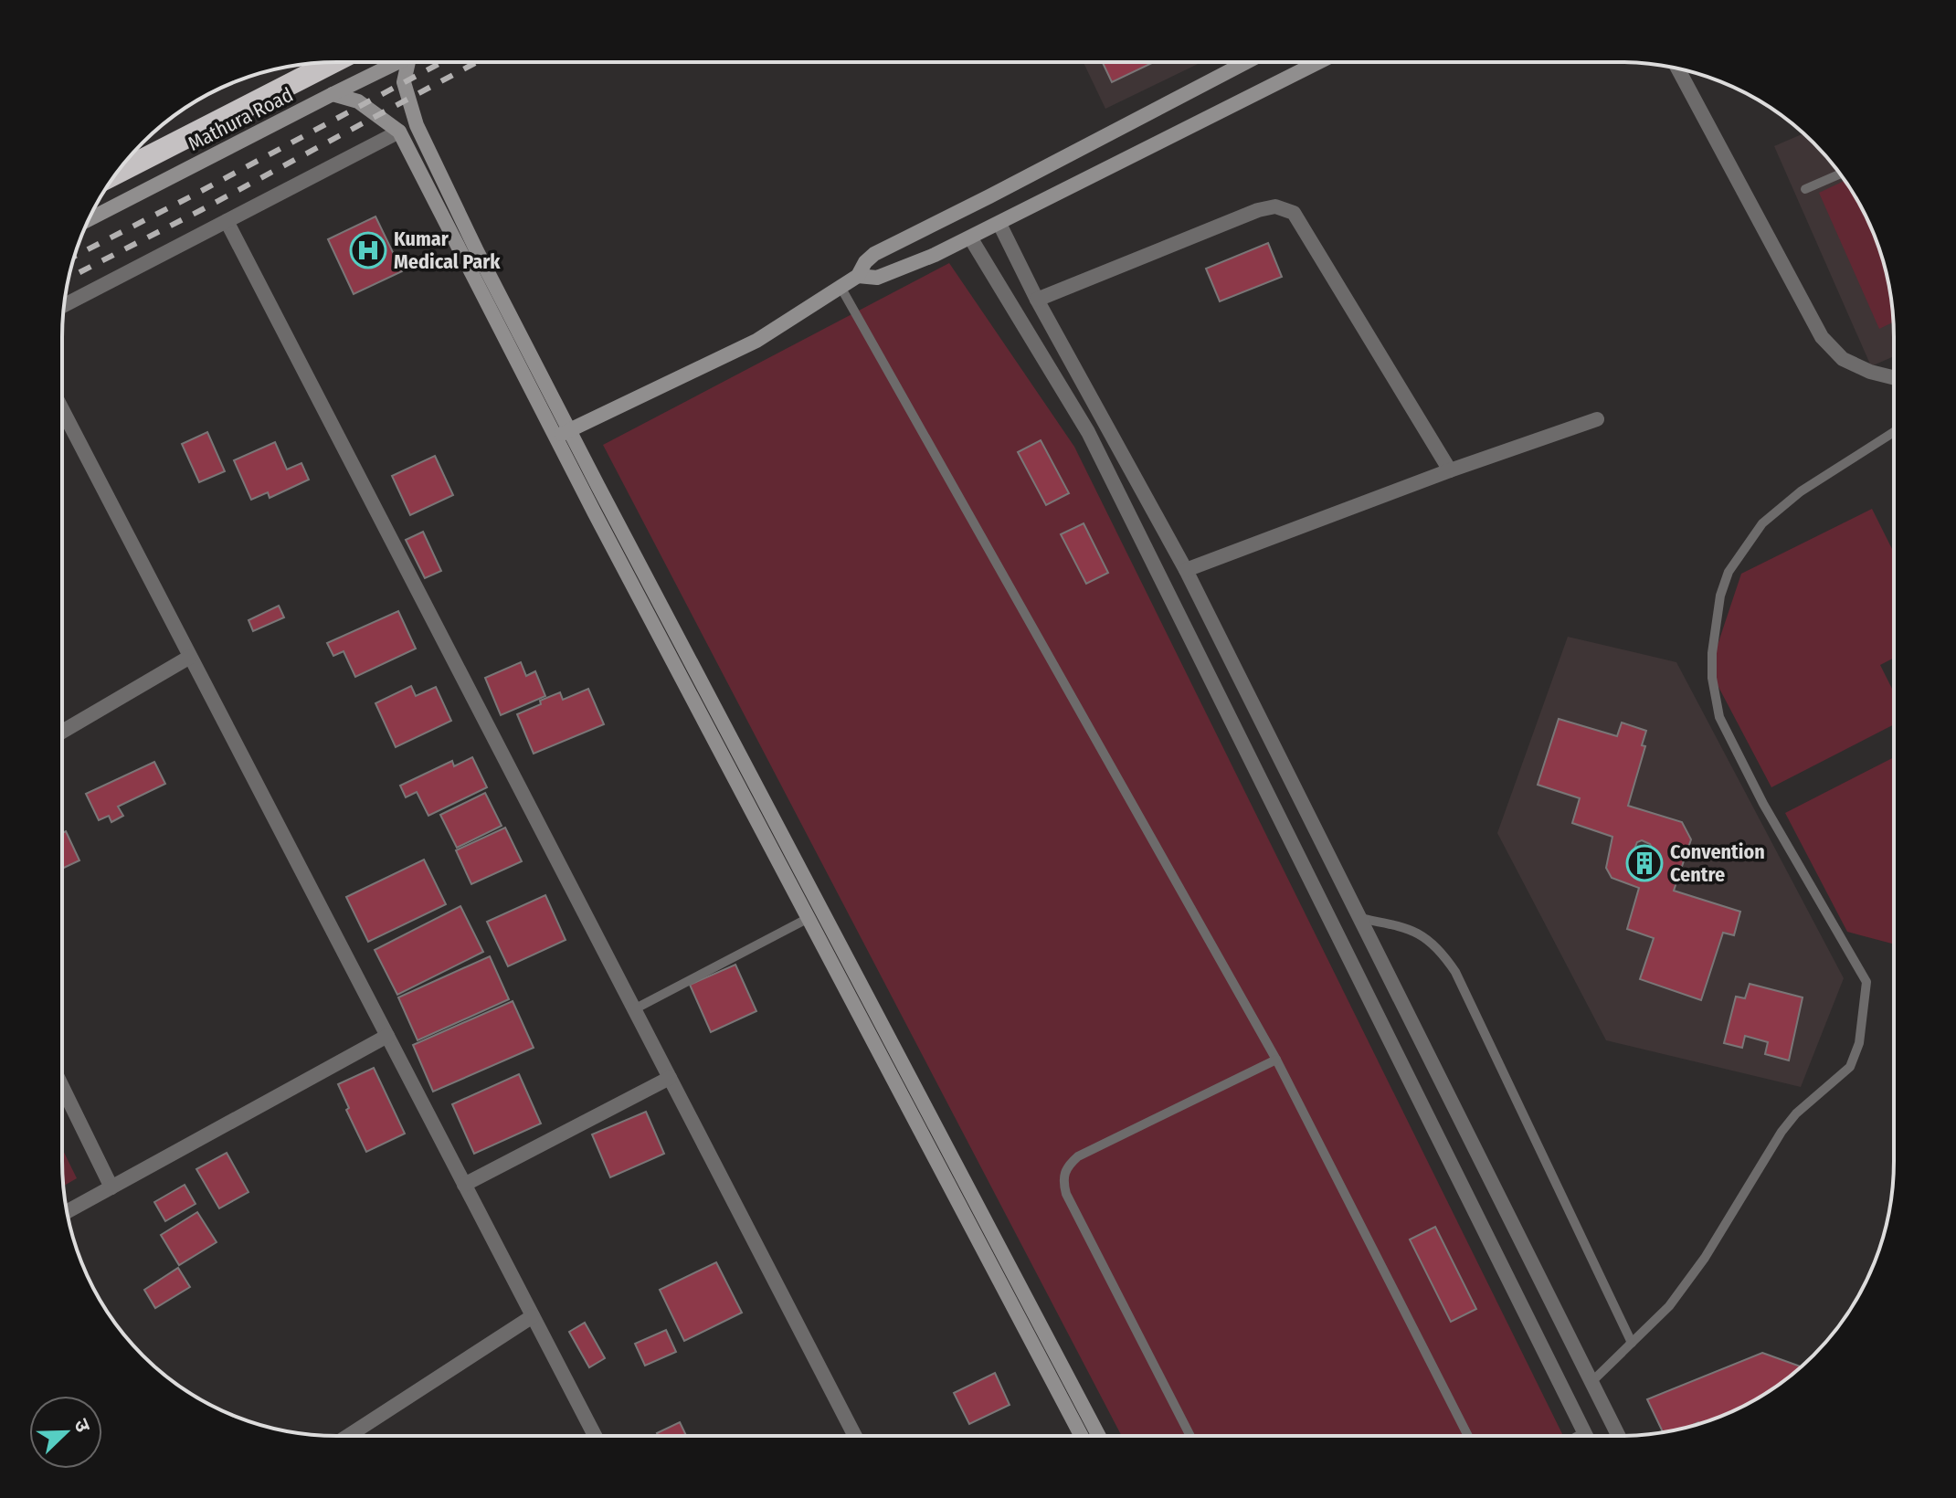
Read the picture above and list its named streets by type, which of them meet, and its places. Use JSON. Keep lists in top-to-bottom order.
{
  "streets": {
    "street": ["Mathura Road"]
  },
  "places": {
    "hospital": ["Kumar Medical Park"],
    "building": ["Convention Centre"]
  },
  "north": "top right"
}
